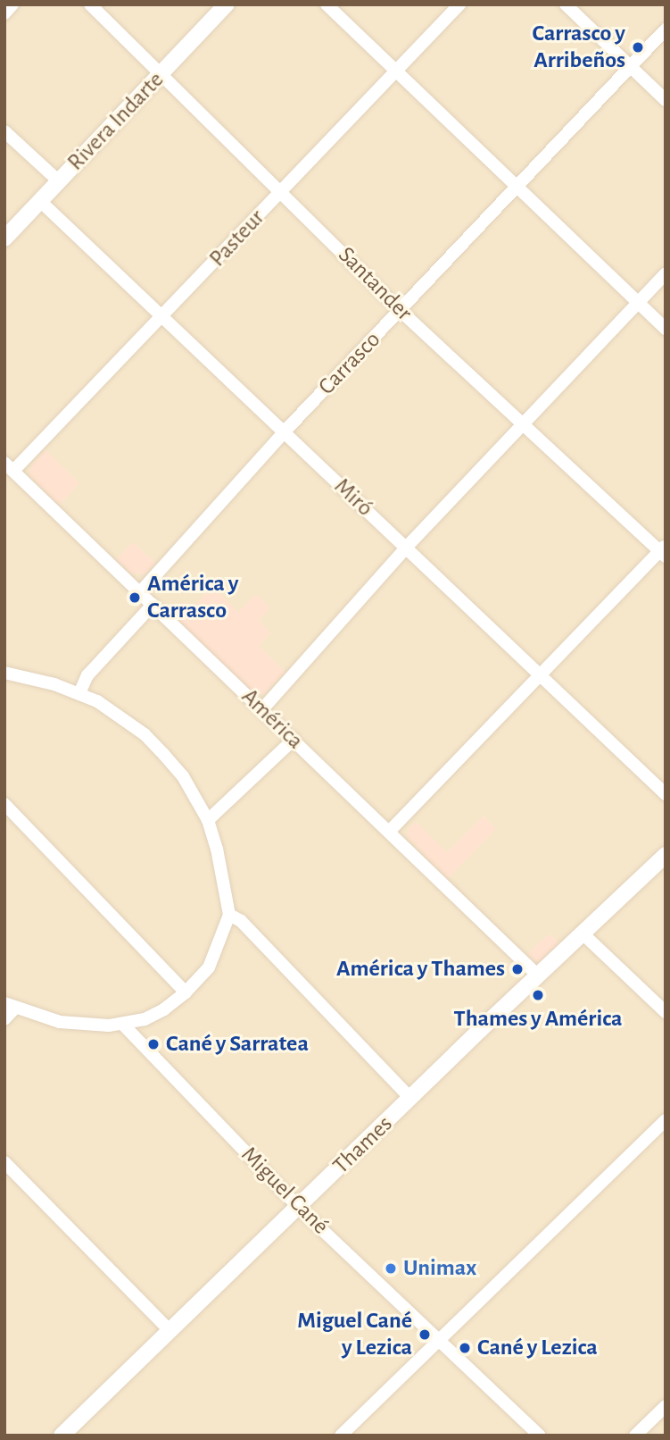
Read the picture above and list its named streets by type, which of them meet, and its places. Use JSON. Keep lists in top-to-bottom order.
{
  "streets": {
    "street": [
      "Rivera Indarte",
      "Pasteur",
      "Santander",
      "Carrasco",
      "Miró",
      "América",
      "Thames",
      "Miguel Cané"
    ]
  },
  "crossings": [
    ["Rivera Indarte", "Santander"],
    ["Rivera Indarte", "Miró"],
    ["Pasteur", "Santander"],
    ["Pasteur", "Miró"],
    ["Pasteur", "América"],
    ["Santander", "Carrasco"],
    ["Carrasco", "Miró"],
    ["Carrasco", "América"],
    ["América", "Thames"],
    ["Thames", "Miguel Cané"]
  ],
  "places": [
    "Carrasco y Arribeños",
    "América y Carrasco",
    "América y Thames",
    "Thames y América",
    "Cané y Sarratea",
    "Unimax",
    "Miguel Cané y Lezica",
    "Cané y Lezica"
  ]
}
